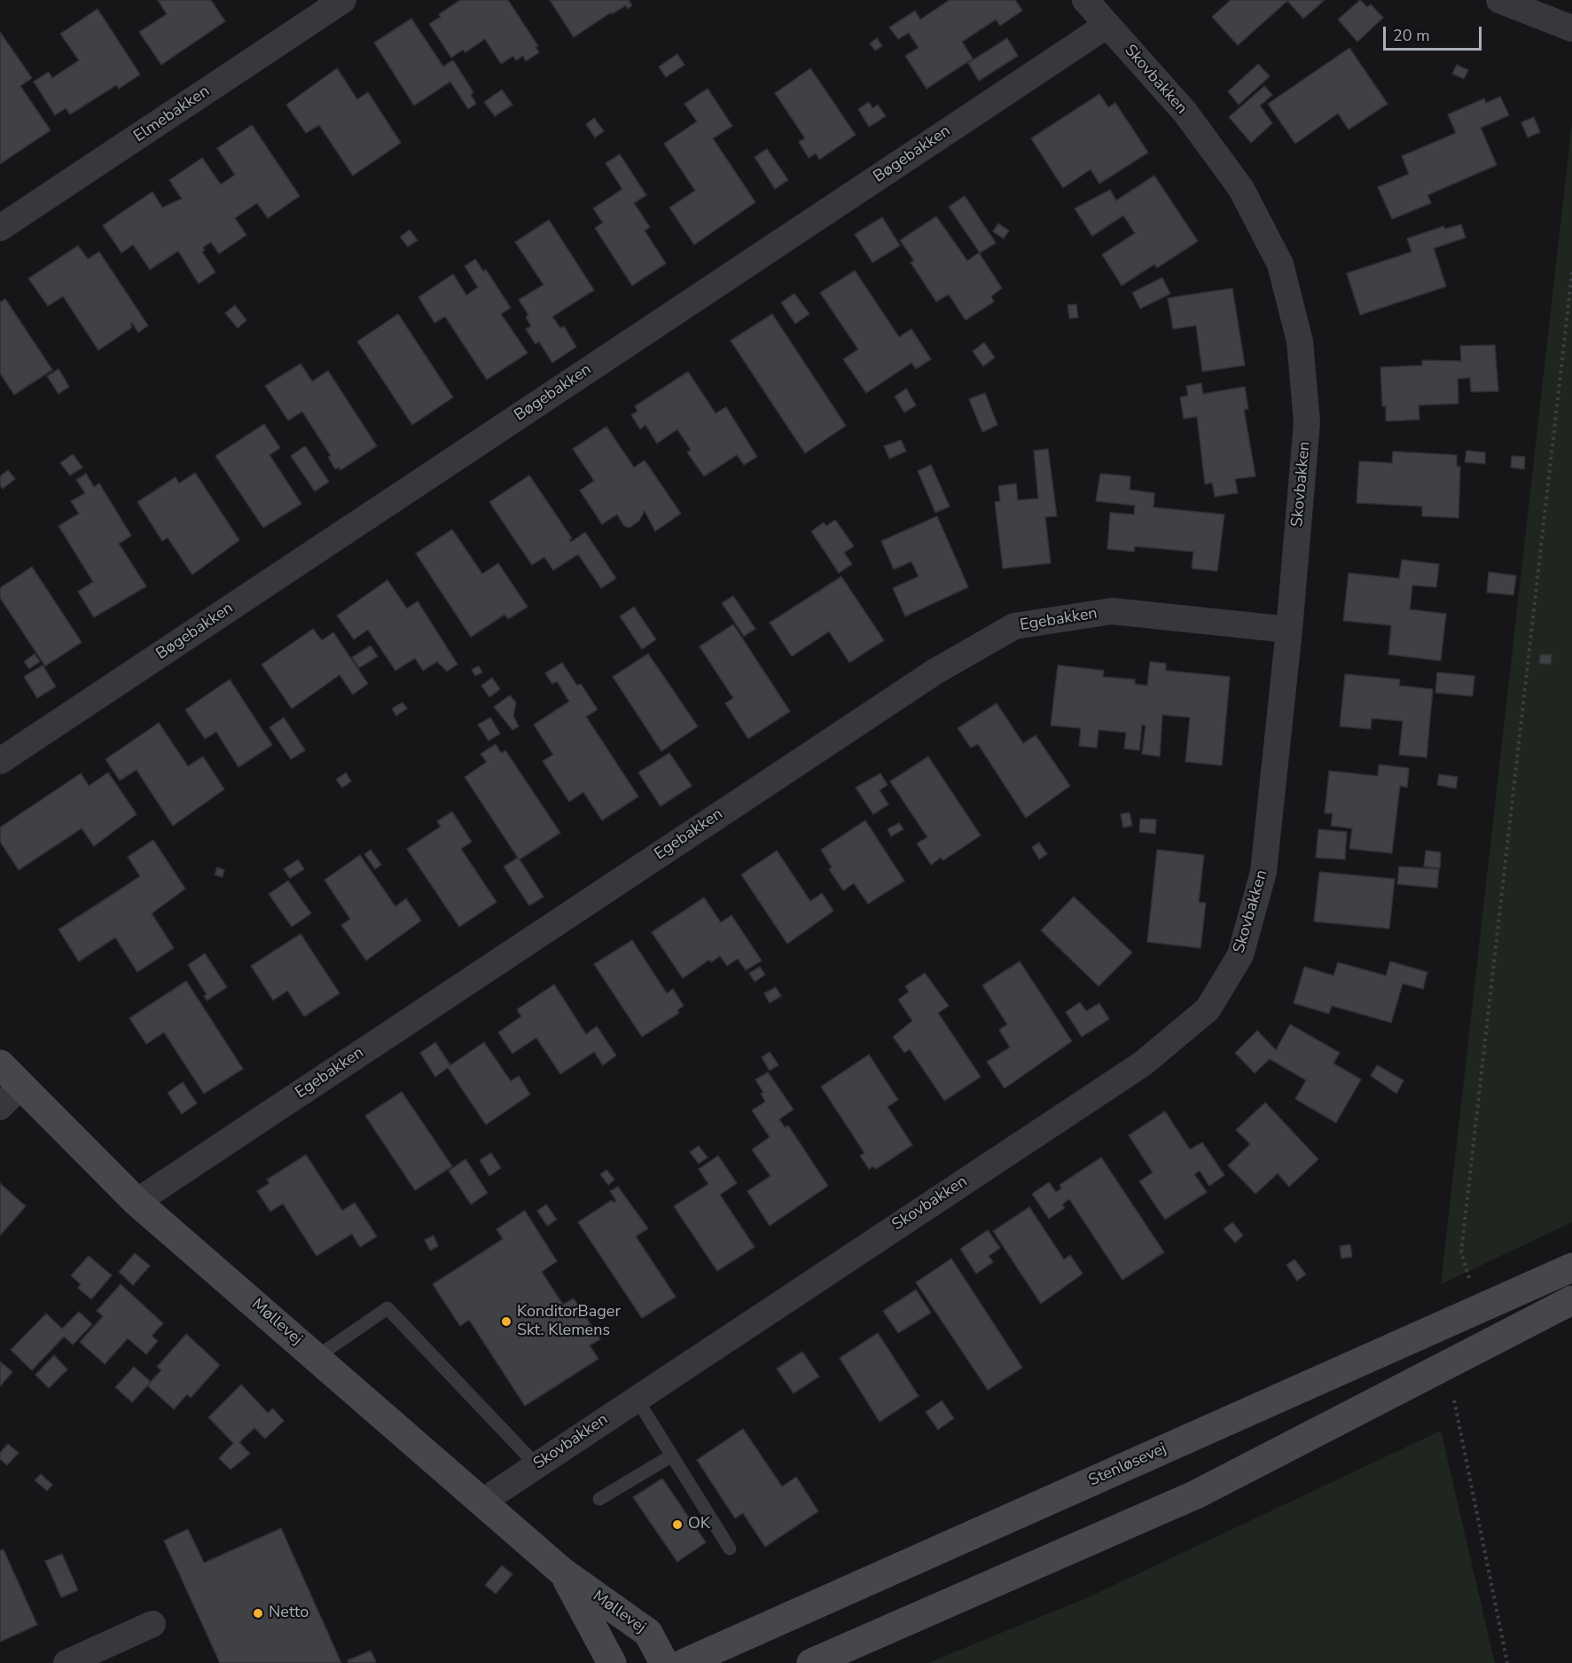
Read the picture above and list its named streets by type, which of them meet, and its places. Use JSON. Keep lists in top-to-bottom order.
{
  "streets": {
    "street": [
      "Skovbakken",
      "Elmebakken",
      "Bøgebakken",
      "Egebakken",
      "Møllevej",
      "Stenløsevej"
    ]
  },
  "crossings": [
    ["Skovbakken", "Bøgebakken"],
    ["Skovbakken", "Egebakken"],
    ["Skovbakken", "Møllevej"],
    ["Egebakken", "Møllevej"]
  ],
  "places": ["KonditorBager Skt. Klemens", "OK", "Netto"],
  "scale_bar": "20 m"
}
